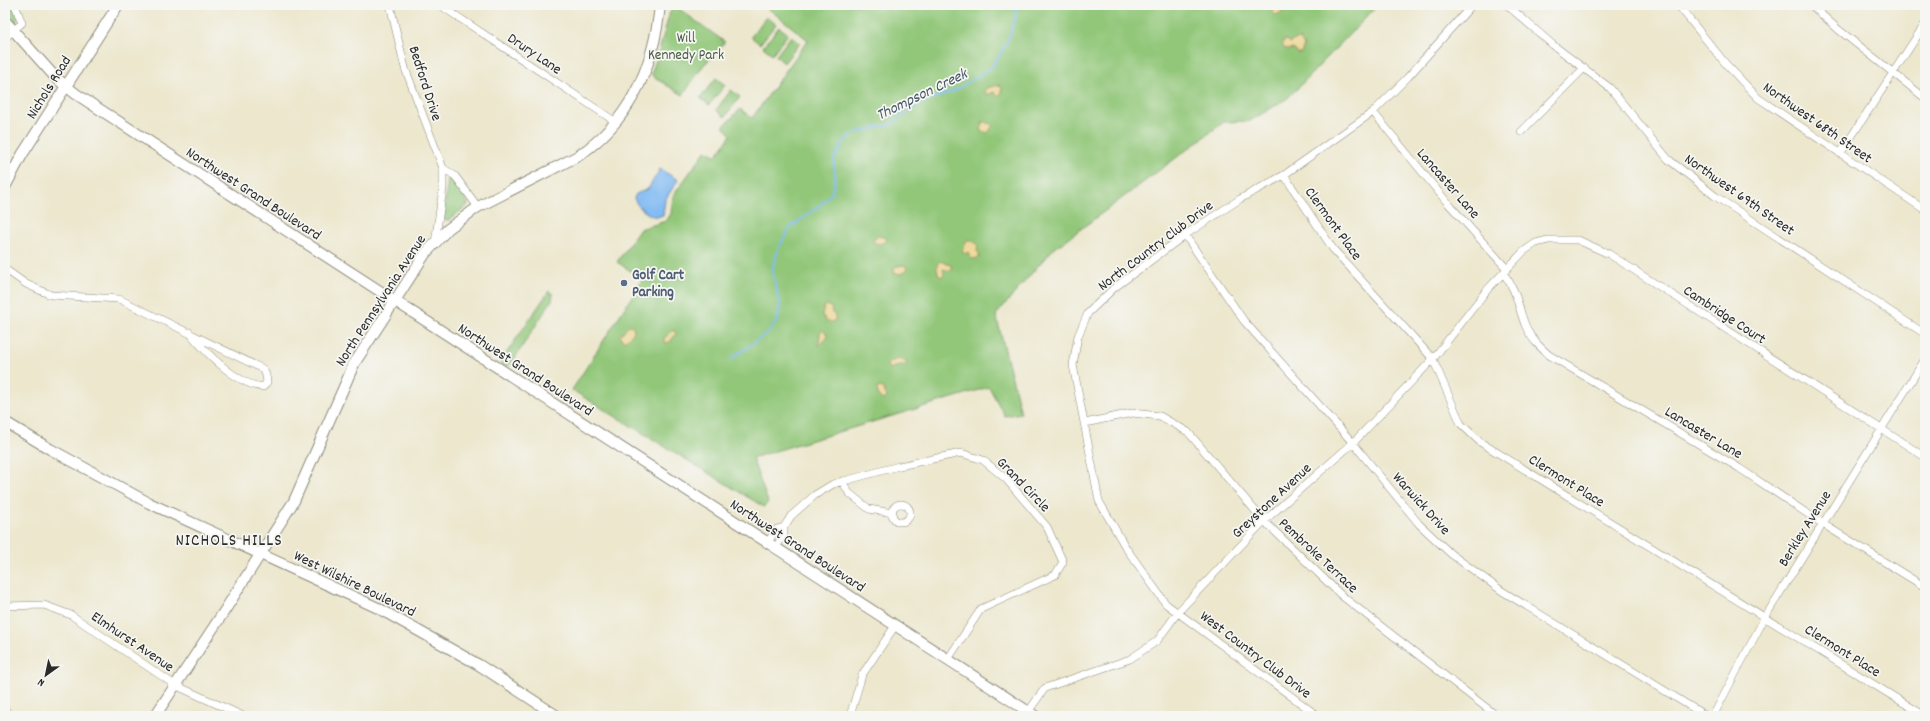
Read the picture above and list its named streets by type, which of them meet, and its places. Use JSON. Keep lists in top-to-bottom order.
{
  "streets": {
    "street": [
      "Drury Lane",
      "Bedford Drive",
      "Nichols Road",
      "Northwest 68th Street",
      "Lancaster Lane",
      "Northwest Grand Boulevard",
      "Northwest 69th Street",
      "Clermont Place",
      "North Country Club Drive",
      "North Pennsylvania Avenue",
      "Cambridge Court",
      "Grand Circle",
      "Greystone Avenue",
      "Warwick Drive",
      "Berkley Avenue",
      "Pembroke Terrace",
      "West Wilshire Boulevard",
      "Elmhurst Avenue",
      "West Country Club Drive"
    ]
  },
  "crossings": [
    ["Drury Lane", "North Pennsylvania Avenue"],
    ["Bedford Drive", "North Pennsylvania Avenue"],
    ["Nichols Road", "Northwest Grand Boulevard"],
    ["Lancaster Lane", "North Country Club Drive"],
    ["Lancaster Lane", "Cambridge Court"],
    ["Lancaster Lane", "Greystone Avenue"],
    ["Lancaster Lane", "Berkley Avenue"],
    ["Northwest Grand Boulevard", "North Pennsylvania Avenue"],
    ["Northwest Grand Boulevard", "Grand Circle"],
    ["Northwest Grand Boulevard", "Greystone Avenue"],
    ["Clermont Place", "North Country Club Drive"],
    ["Clermont Place", "Greystone Avenue"],
    ["Clermont Place", "Berkley Avenue"],
    ["North Country Club Drive", "Greystone Avenue"],
    ["North Country Club Drive", "Warwick Drive"],
    ["North Country Club Drive", "Pembroke Terrace"],
    ["North Country Club Drive", "West Country Club Drive"],
    ["North Pennsylvania Avenue", "West Wilshire Boulevard"],
    ["North Pennsylvania Avenue", "Elmhurst Avenue"],
    ["Cambridge Court", "Greystone Avenue"],
    ["Cambridge Court", "Berkley Avenue"],
    ["Greystone Avenue", "Warwick Drive"],
    ["Greystone Avenue", "Pembroke Terrace"],
    ["Greystone Avenue", "West Country Club Drive"]
  ],
  "districts": ["NICHOLS HILLS"],
  "water": ["Thompson Creek"],
  "parks": ["Will Kennedy Park"],
  "places": ["Golf Cart Parking"],
  "north": "bottom left"
}
